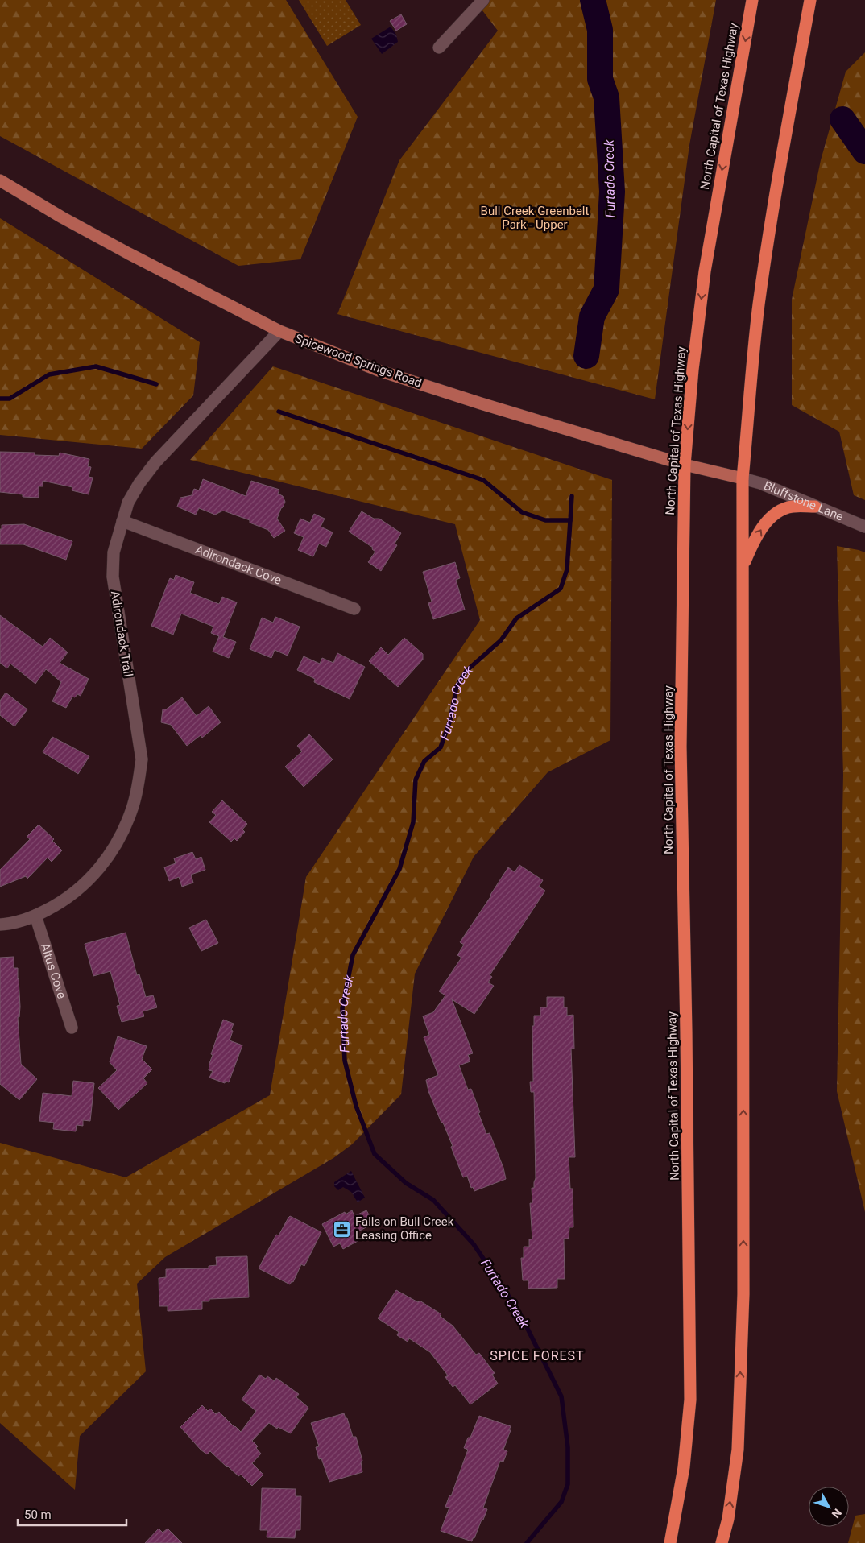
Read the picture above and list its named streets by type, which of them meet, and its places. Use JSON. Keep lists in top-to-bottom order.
{
  "streets": {
    "highway": ["North Capital of Texas Highway"],
    "main road": ["Spicewood Springs Road"],
    "street": [
      "Bluffstone Lane",
      "Adirondack Cove",
      "Adirondack Trail",
      "Altus Cove"
    ]
  },
  "crossings": [
    ["North Capital of Texas Highway", "Spicewood Springs Road"],
    ["Spicewood Springs Road", "Bluffstone Lane"],
    ["Spicewood Springs Road", "Adirondack Trail"],
    ["Adirondack Cove", "Adirondack Trail"],
    ["Adirondack Trail", "Altus Cove"]
  ],
  "districts": ["SPICE FOREST"],
  "water": ["Furtado Creek"],
  "parks": ["Bull Creek Greenbelt Park - Upper"],
  "places": {
    "office": ["Falls on Bull Creek Leasing Office"]
  },
  "scale_bar": "50 m",
  "north": "bottom right"
}
